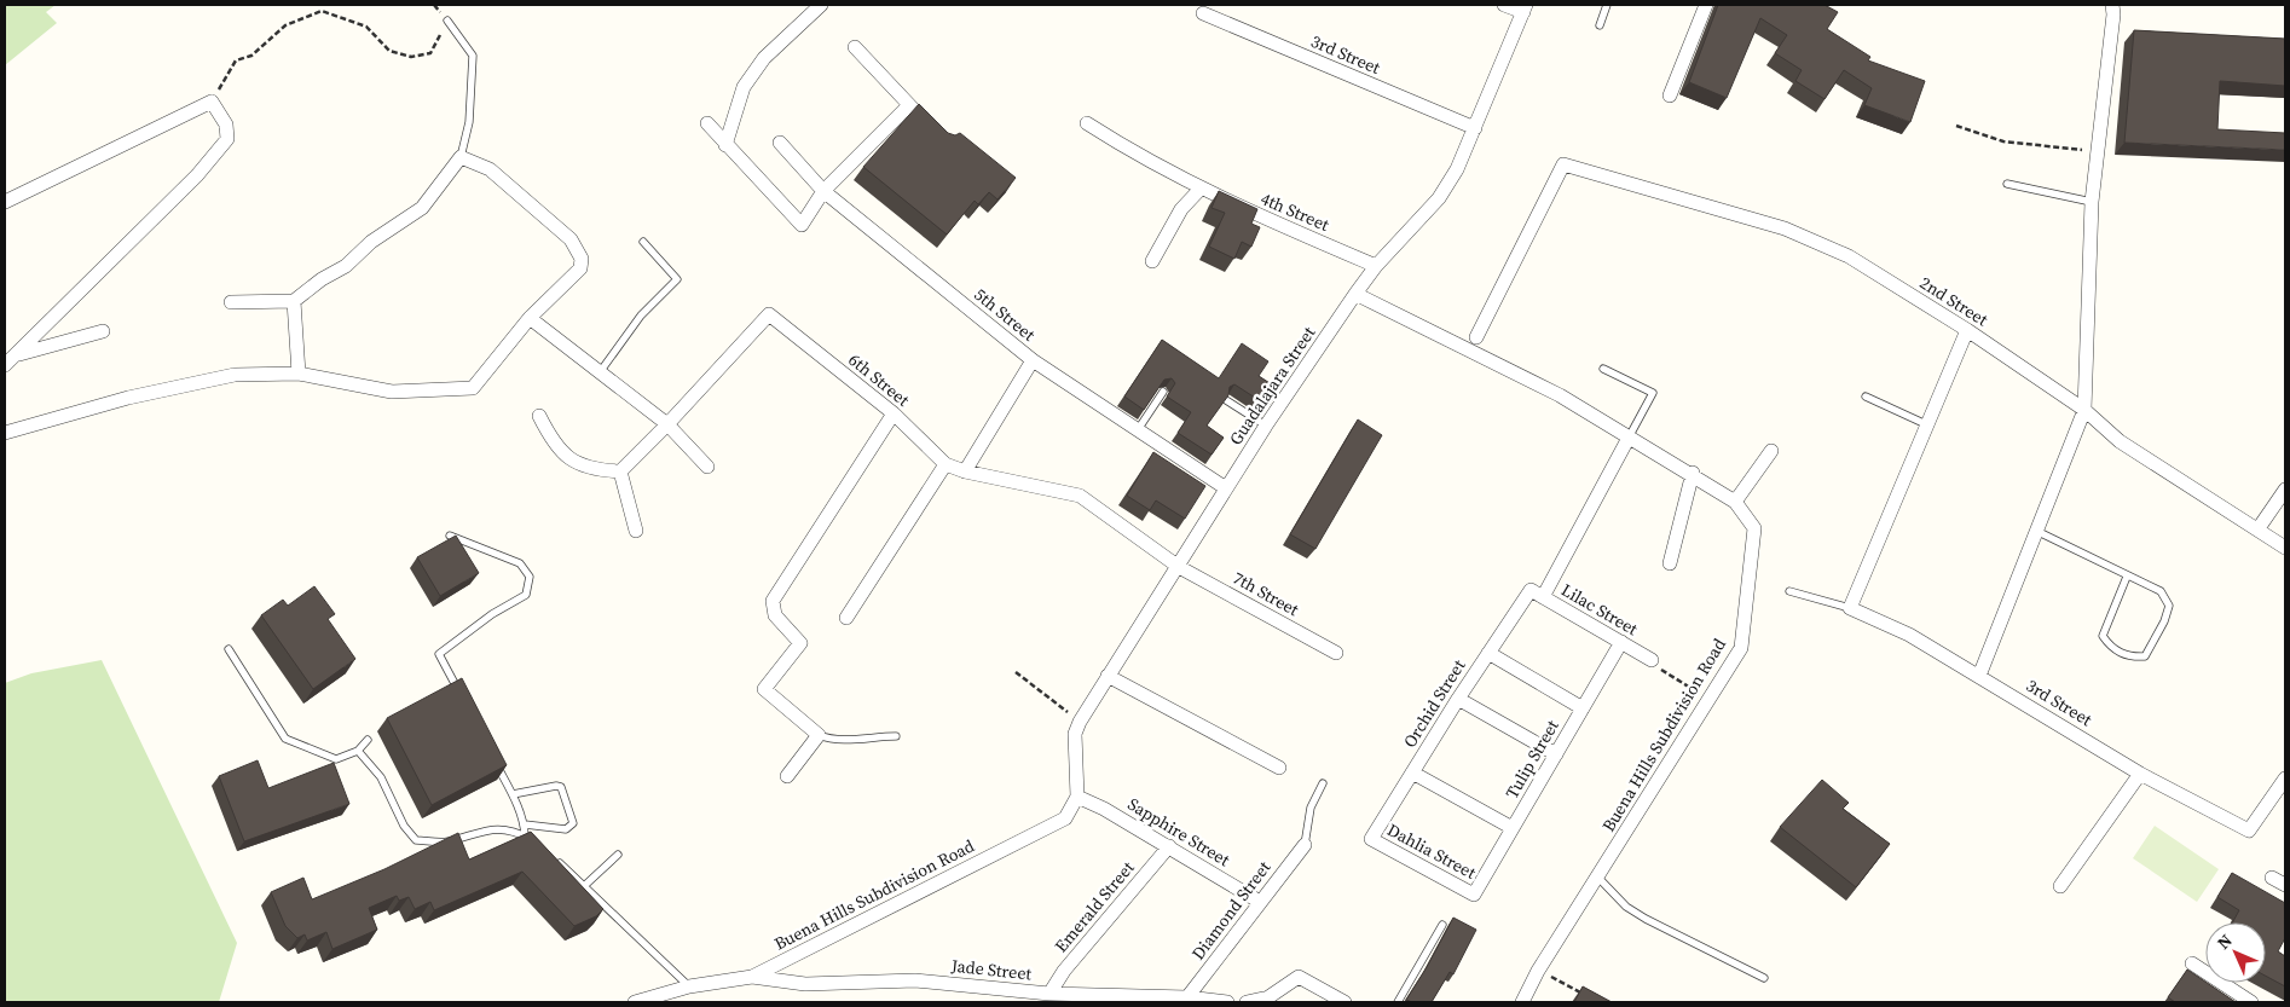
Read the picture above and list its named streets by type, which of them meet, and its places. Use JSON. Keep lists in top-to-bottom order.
{
  "streets": {
    "street": [
      "3rd Street",
      "4th Street",
      "2nd Street",
      "5th Street",
      "6th Street",
      "Guadalajara Street",
      "7th Street",
      "Lilac Street",
      "Orchid Street",
      "Buena Hills Subdivision Road",
      "Tulip Street",
      "Sapphire Street",
      "Dahlia Street",
      "Emerald Street",
      "Diamond Street",
      "Jade Street"
    ]
  },
  "crossings": [
    ["3rd Street", "Guadalajara Street"],
    ["4th Street", "Guadalajara Street"],
    ["5th Street", "Guadalajara Street"],
    ["6th Street", "Guadalajara Street"],
    ["6th Street", "7th Street"],
    ["Guadalajara Street", "7th Street"],
    ["Guadalajara Street", "Buena Hills Subdivision Road"],
    ["Guadalajara Street", "Sapphire Street"],
    ["Lilac Street", "Orchid Street"],
    ["Lilac Street", "Tulip Street"],
    ["Orchid Street", "Dahlia Street"],
    ["Buena Hills Subdivision Road", "Sapphire Street"],
    ["Buena Hills Subdivision Road", "Jade Street"],
    ["Tulip Street", "Dahlia Street"],
    ["Sapphire Street", "Emerald Street"],
    ["Sapphire Street", "Diamond Street"],
    ["Emerald Street", "Jade Street"],
    ["Diamond Street", "Jade Street"]
  ],
  "north": "top left"
}
